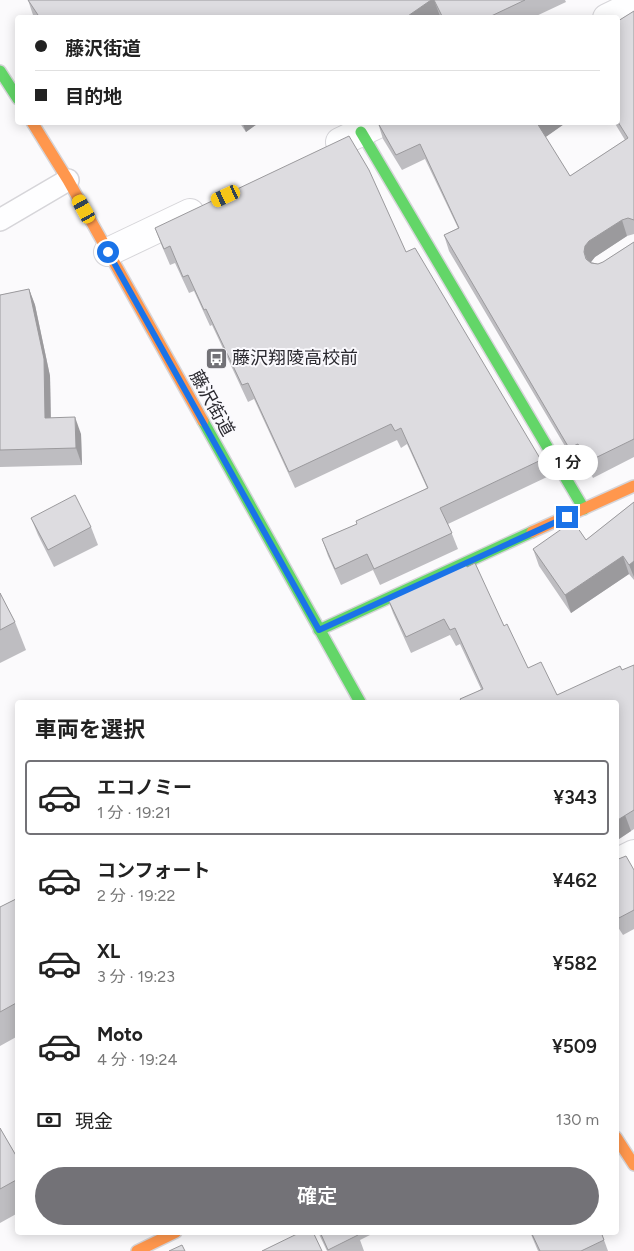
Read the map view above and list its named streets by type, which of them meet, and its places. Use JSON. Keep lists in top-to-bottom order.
{
  "streets": {
    "main road": ["藤沢街道"]
  },
  "places": {
    "bus stop": ["藤沢翔陵高校前"]
  },
  "page": {
    "banner": ["藤沢街道", "目的地"],
    "bubble": "1 分",
    "heading": "車両を選択",
    "list": [
      {
        "name": "エコノミー",
        "note": "1 分 · 19:21",
        "value": "¥343"
      },
      {
        "name": "コンフォート",
        "note": "2 分 · 19:22",
        "value": "¥462"
      },
      {
        "name": "XL",
        "note": "3 分 · 19:23",
        "value": "¥582"
      },
      {
        "name": "Moto",
        "note": "4 分 · 19:24",
        "value": "¥509"
      }
    ],
    "pay": ["現金", "130 m"],
    "buttons": "確定"
  }
}
